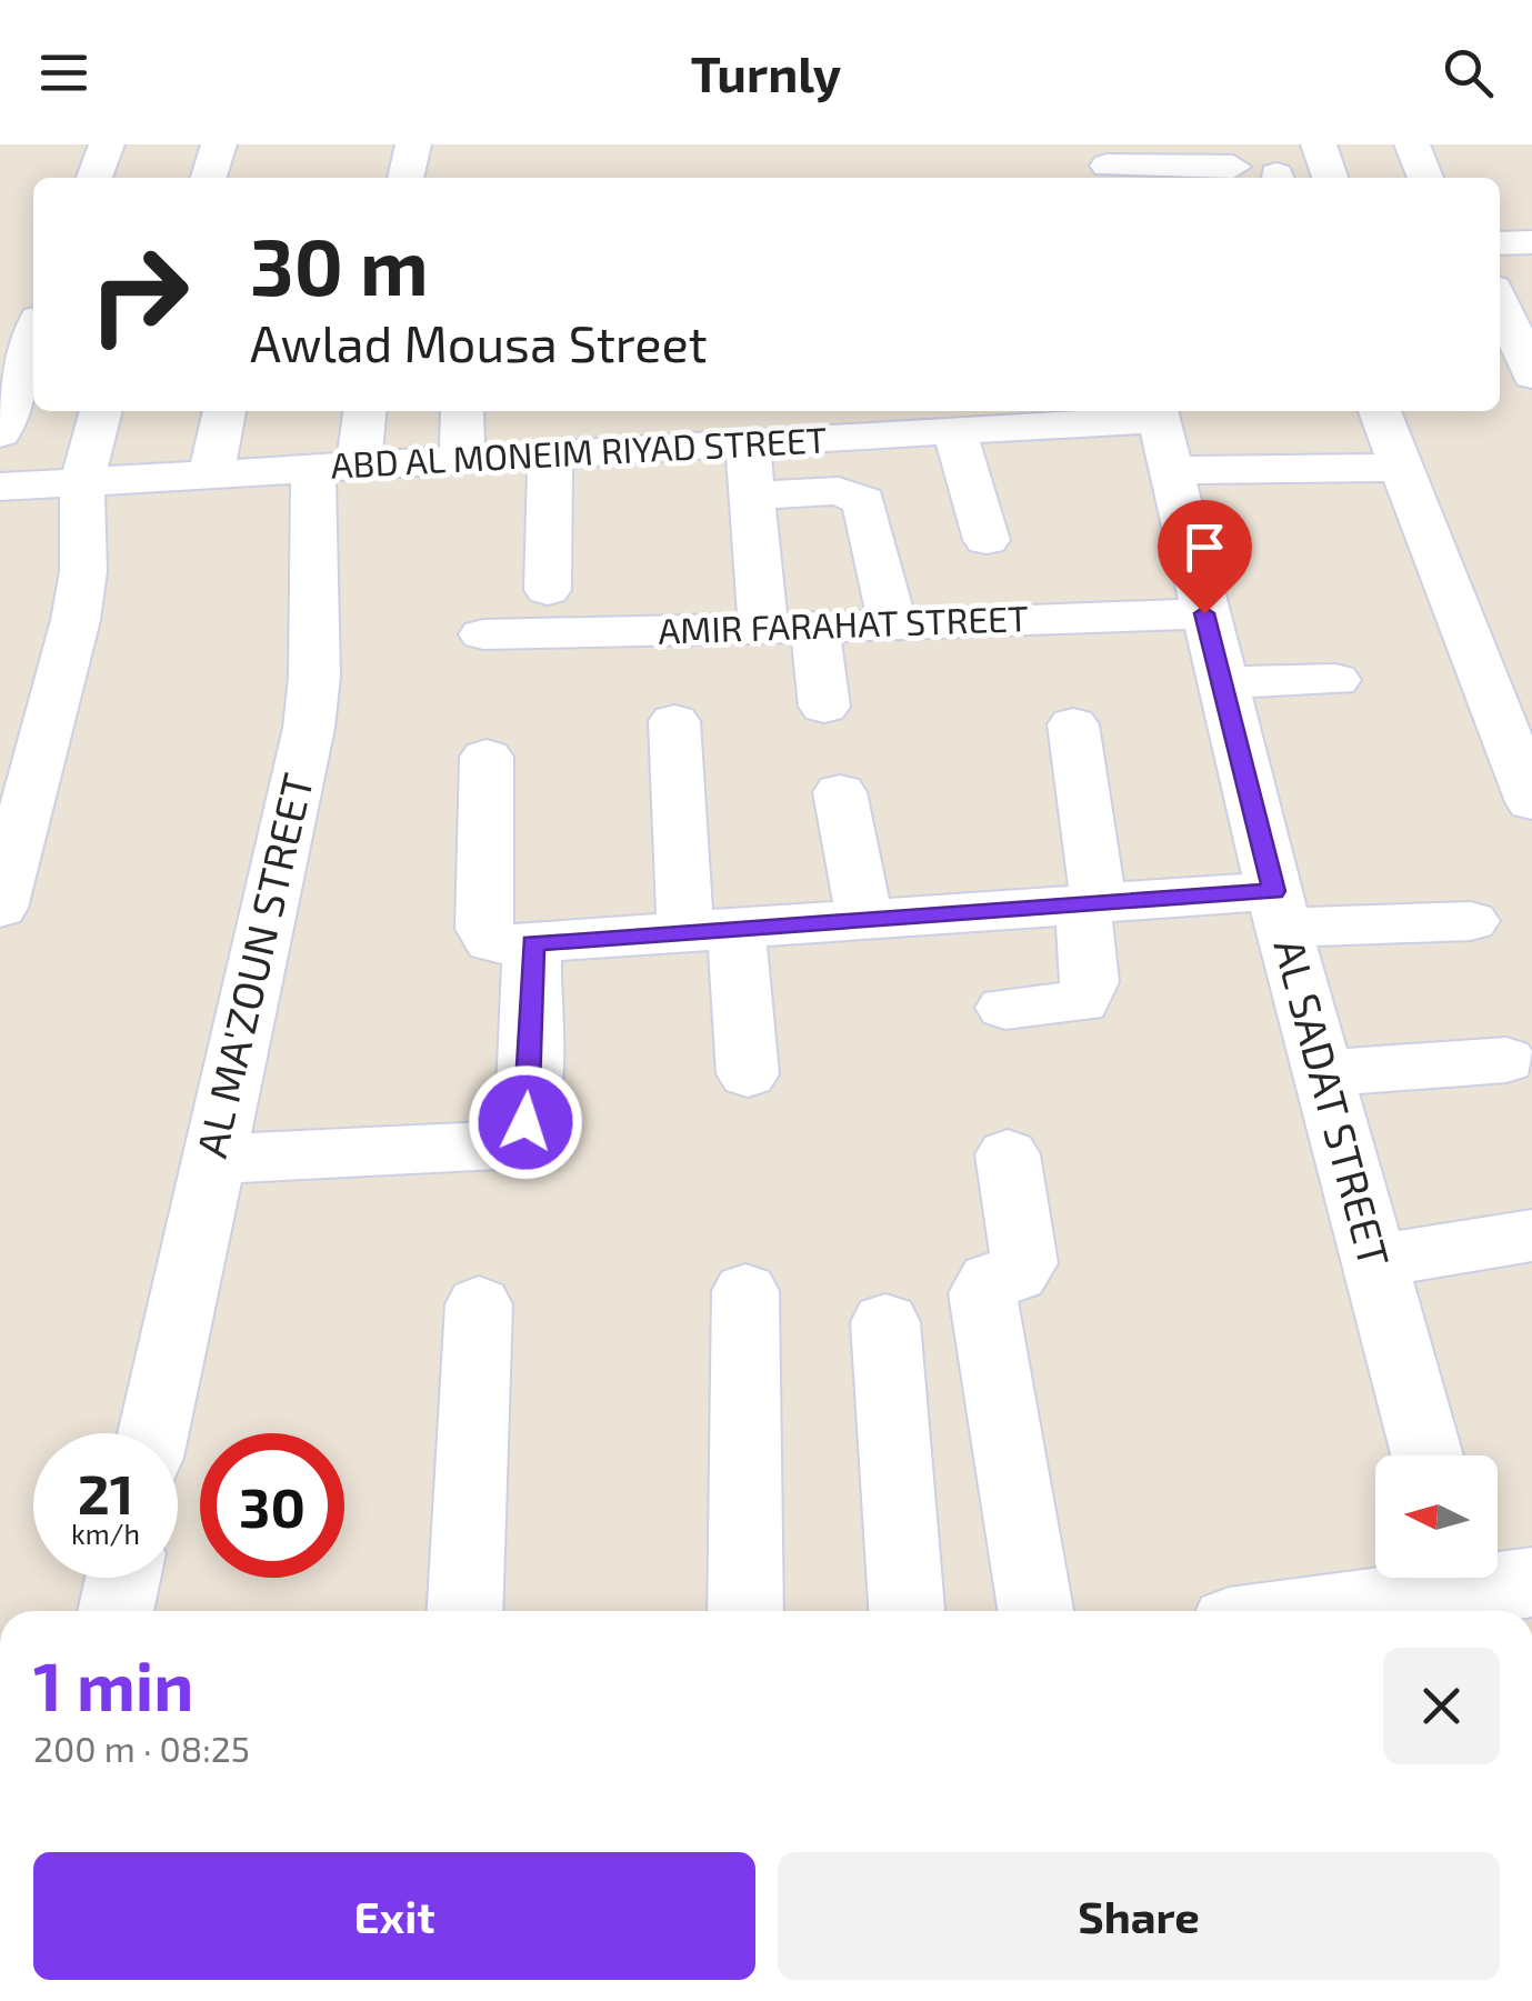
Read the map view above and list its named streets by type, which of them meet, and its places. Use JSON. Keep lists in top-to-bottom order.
{
  "streets": {
    "street": [
      "ABD AL MONEIM RIYAD STREET",
      "AMIR FARAHAT STREET",
      "AL MA'ZOUN STREET",
      "AL SADAT STREET"
    ]
  },
  "crossings": [
    ["ABD AL MONEIM RIYAD STREET", "AL MA'ZOUN STREET"],
    ["ABD AL MONEIM RIYAD STREET", "AL SADAT STREET"],
    ["AMIR FARAHAT STREET", "AL SADAT STREET"]
  ],
  "north": "left",
  "page": {
    "header": "Turnly",
    "turn": ["30 m", "Awlad Mousa Street"],
    "speed": "21 km/h",
    "limit": "30",
    "heading": ["1 min", "200 m · 08:25"],
    "buttons": ["Exit", "Share"]
  }
}
